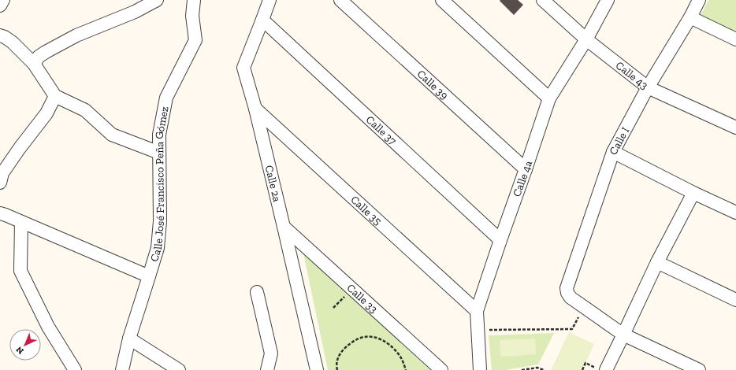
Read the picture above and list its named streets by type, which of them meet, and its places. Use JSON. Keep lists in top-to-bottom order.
{
  "streets": {
    "street": [
      "Calle 43",
      "Calle 39",
      "Calle 37",
      "Calle I",
      "Calle 4a",
      "Calle José Francisco Peña Gómez",
      "Calle 2a",
      "Calle 35",
      "Calle 33"
    ]
  },
  "crossings": [
    ["Calle 43", "Calle I"],
    ["Calle 43", "Calle 4a"],
    ["Calle 39", "Calle 4a"],
    ["Calle 37", "Calle 4a"],
    ["Calle 37", "Calle 2a"],
    ["Calle 4a", "Calle 35"],
    ["Calle 2a", "Calle 35"],
    ["Calle 2a", "Calle 33"]
  ],
  "north": "bottom left"
}
